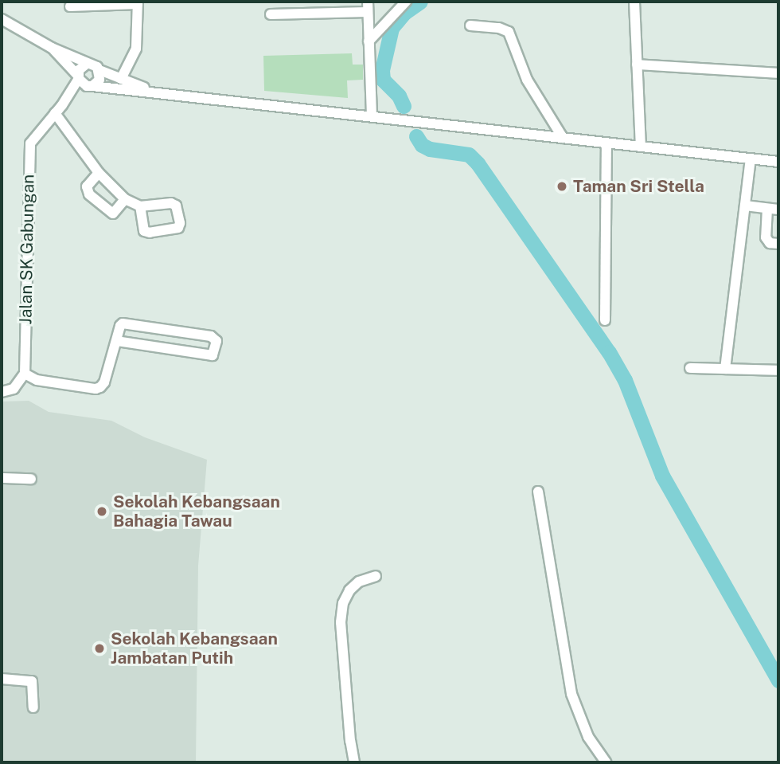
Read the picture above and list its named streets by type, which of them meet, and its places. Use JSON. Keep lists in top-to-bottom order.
{
  "streets": {
    "street": ["Jalan SK Gabungan"]
  },
  "places": ["Taman Sri Stella", "Sekolah Kebangsaan Bahagia Tawau", "Sekolah Kebangsaan Jambatan Putih"]
}
